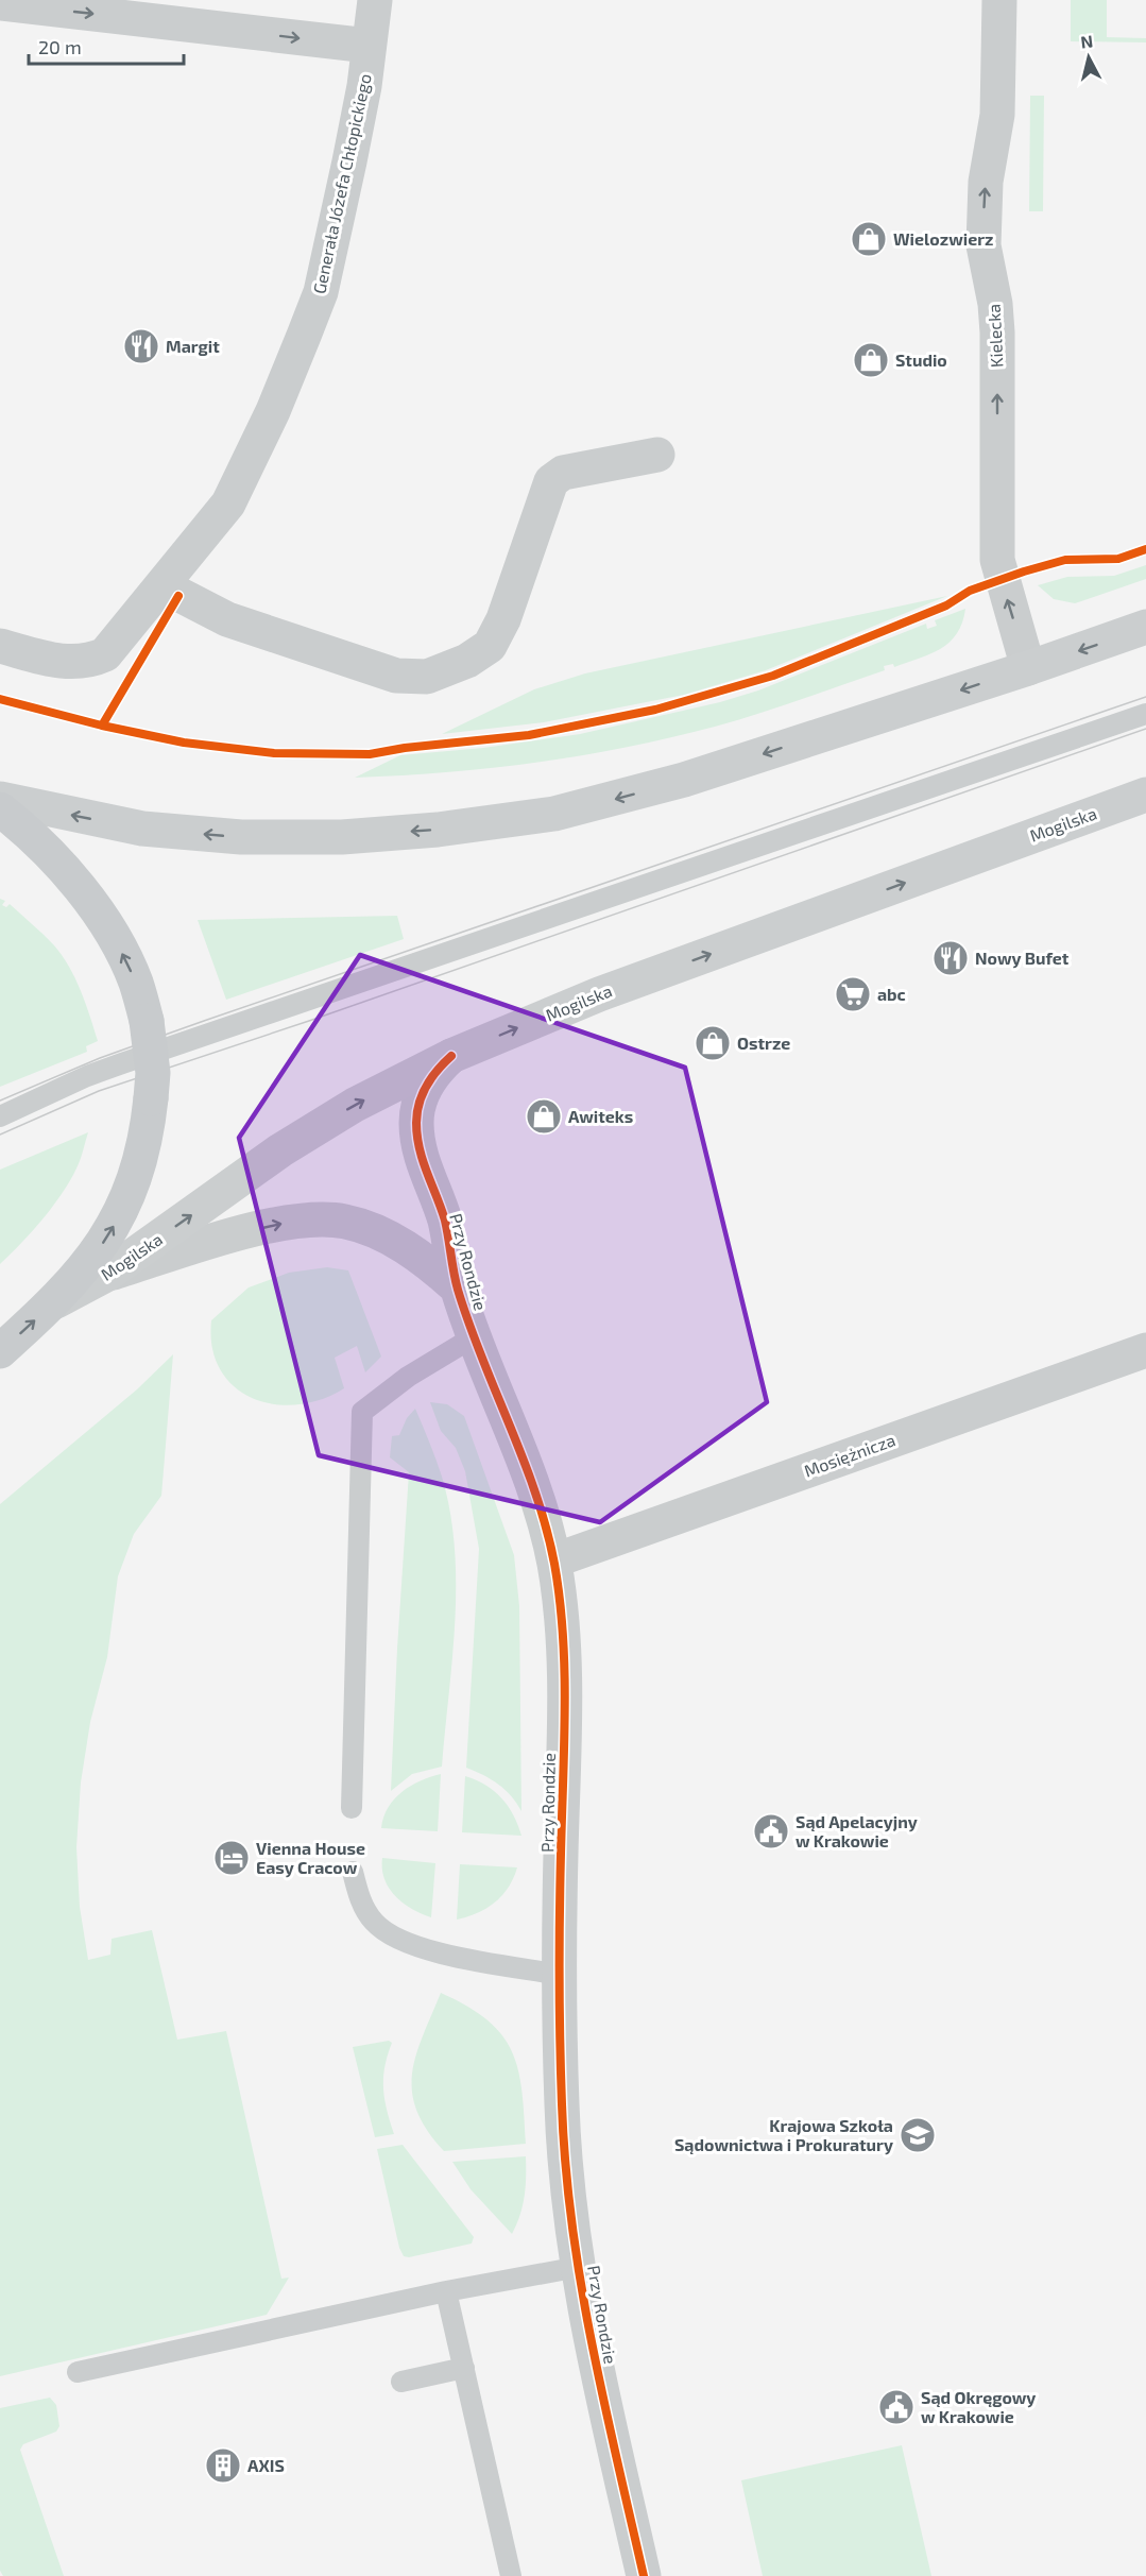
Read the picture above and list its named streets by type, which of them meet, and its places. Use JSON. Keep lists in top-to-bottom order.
{
  "streets": {
    "main road": ["Mogilska"],
    "street": [
      "Generała Józefa Chłopickiego",
      "Kielecka",
      "Przy Rondzie",
      "Mosiężnicza"
    ]
  },
  "crossings": [
    ["Mogilska", "Przy Rondzie"],
    ["Przy Rondzie", "Mosiężnicza"]
  ],
  "one_way": ["Kielecka"],
  "places": {
    "shop": [
      "Wielozwierz",
      "Studio",
      "Ostrze",
      "Awiteks"
    ],
    "restaurant": ["Margit", "Nowy Bufet"],
    "supermarket": ["abc"],
    "public building": ["Sąd Apelacyjny w Krakowie", "Sąd Okręgowy w Krakowie"],
    "hotel": ["Vienna House Easy Cracow"],
    "school or university": ["Krajowa Szkoła Sądownictwa i Prokuratury"],
    "building": ["AXIS"]
  },
  "scale_bar": "20 m",
  "north": "top"
}
